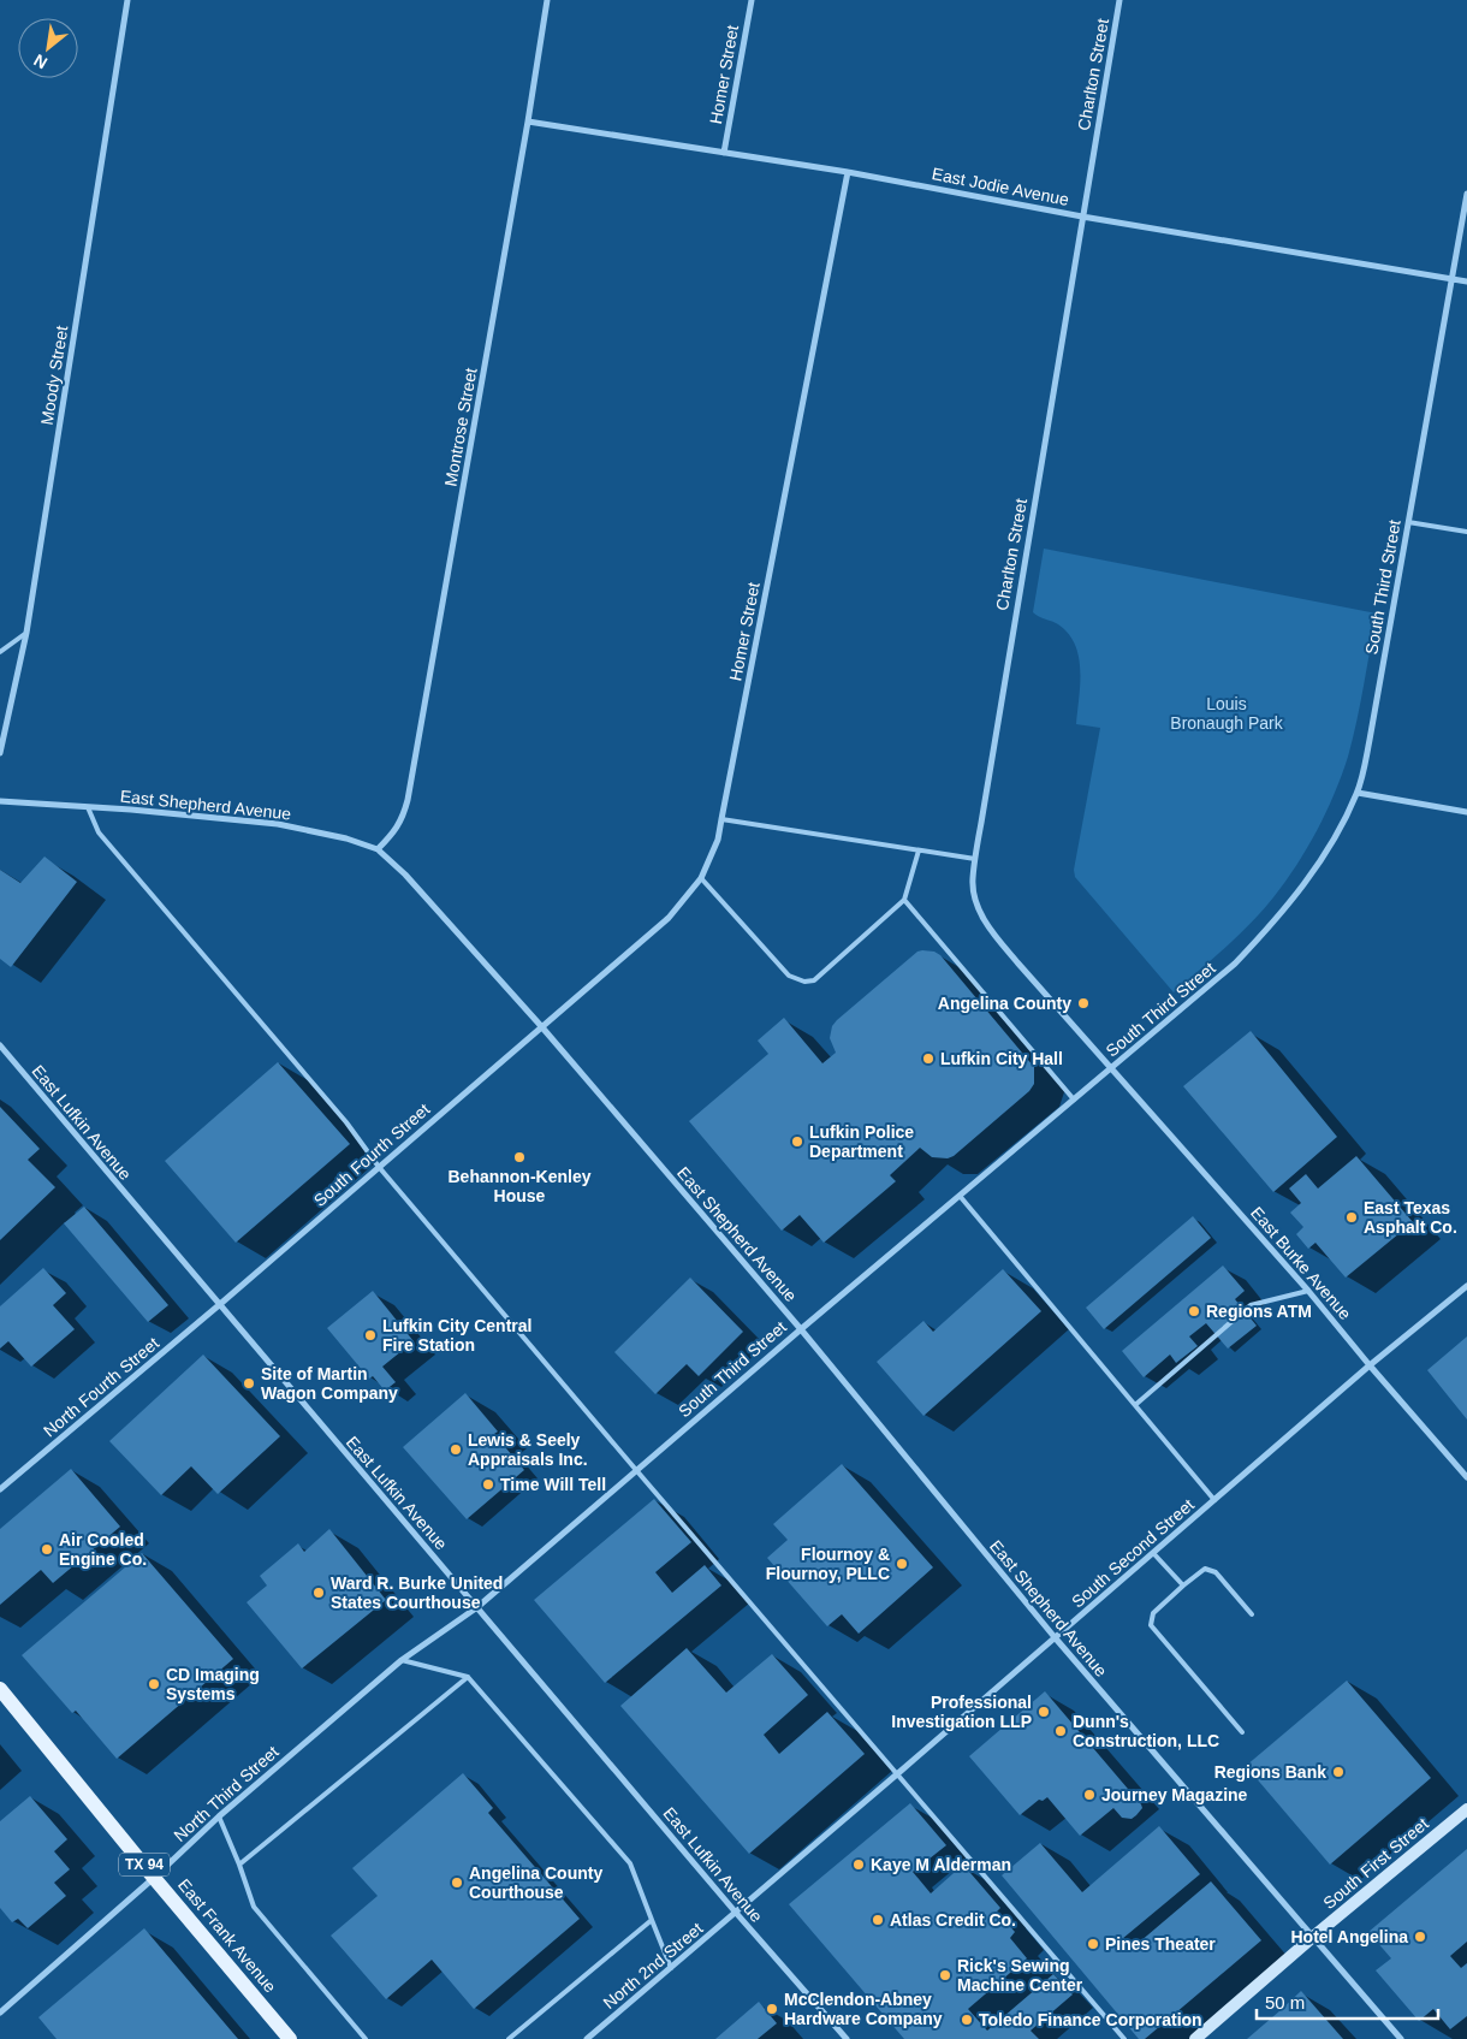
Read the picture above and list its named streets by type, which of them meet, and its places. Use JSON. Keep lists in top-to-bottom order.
{
  "streets": {
    "main road": ["South First Street", "TX 94", "East Frank Avenue"],
    "street": [
      "Homer Street",
      "Charlton Street",
      "East Jodie Avenue",
      "Moody Street",
      "Montrose Street",
      "South Third Street",
      "East Shepherd Avenue",
      "East Lufkin Avenue",
      "South Fourth Street",
      "East Burke Avenue",
      "North Fourth Street",
      "South Second Street",
      "North Third Street",
      "North 2nd Street"
    ]
  },
  "crossings": [
    ["Homer Street", "East Jodie Avenue"],
    ["Homer Street", "East Shepherd Avenue"],
    ["Homer Street", "South Fourth Street"],
    ["Charlton Street", "East Jodie Avenue"],
    ["Charlton Street", "South Third Street"],
    ["Charlton Street", "East Burke Avenue"],
    ["East Jodie Avenue", "Montrose Street"],
    ["East Jodie Avenue", "South Third Street"],
    ["Montrose Street", "East Shepherd Avenue"],
    ["South Third Street", "East Shepherd Avenue"],
    ["South Third Street", "East Lufkin Avenue"],
    ["South Third Street", "East Burke Avenue"],
    ["South Third Street", "North Third Street"],
    ["East Shepherd Avenue", "South Fourth Street"],
    ["East Shepherd Avenue", "South Second Street"],
    ["East Shepherd Avenue", "South First Street"],
    ["East Lufkin Avenue", "South Fourth Street"],
    ["East Lufkin Avenue", "North Fourth Street"],
    ["East Lufkin Avenue", "South Second Street"],
    ["East Lufkin Avenue", "North Third Street"],
    ["East Lufkin Avenue", "North 2nd Street"],
    ["South Fourth Street", "North Fourth Street"],
    ["East Burke Avenue", "South Second Street"],
    ["South Second Street", "North 2nd Street"],
    ["North Third Street", "East Frank Avenue"]
  ],
  "parks": ["Louis Bronaugh Park"],
  "places": [
    "Angelina County",
    "Lufkin City Hall",
    "Lufkin Police Department",
    "Behannon-Kenley House",
    "East Texas Asphalt Co.",
    "Regions ATM",
    "Lufkin City Central Fire Station",
    "Site of Martin Wagon Company",
    "Lewis & Seely Appraisals Inc.",
    "Time Will Tell",
    "Air Cooled Engine Co.",
    "Flournoy & Flournoy, PLLC",
    "Ward R. Burke United States Courthouse",
    "CD Imaging Systems",
    "Professional Investigation LLP",
    "Dunn's Construction, LLC",
    "Regions Bank",
    "Journey Magazine",
    "Kaye M Alderman",
    "Angelina County Courthouse",
    "Atlas Credit Co.",
    "Hotel Angelina",
    "Pines Theater",
    "Rick's Sewing Machine Center",
    "McClendon-Abney Hardware Company",
    "Toledo Finance Corporation"
  ],
  "scale_bar": "50 m",
  "north": "bottom left"
}
